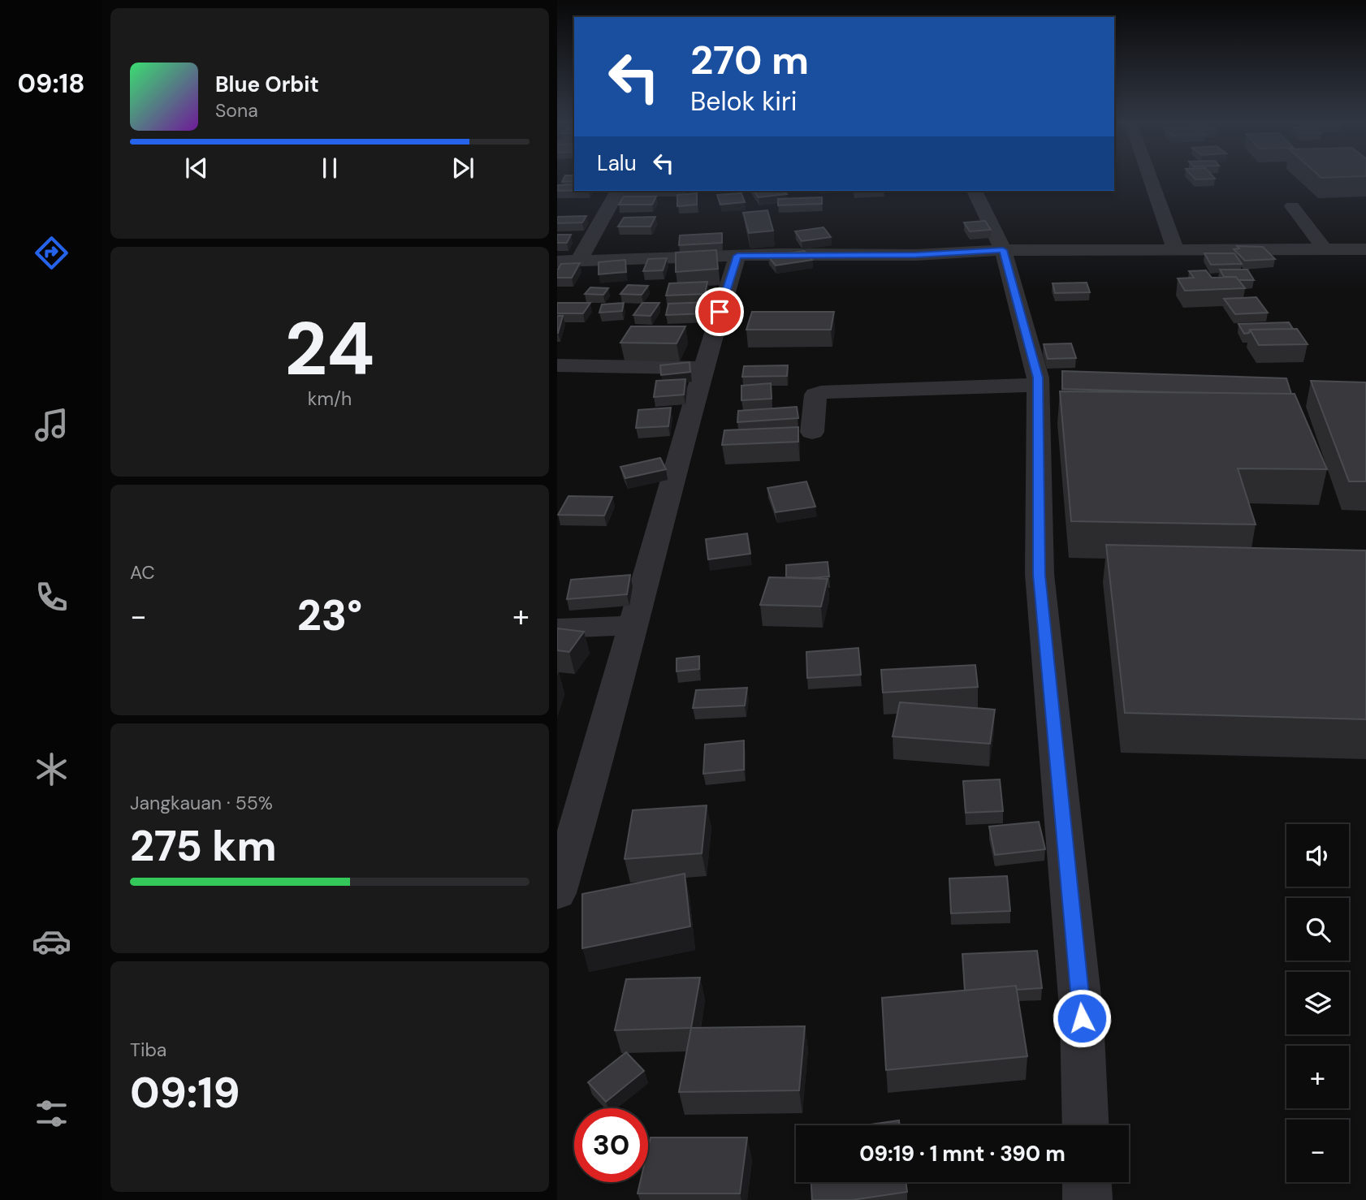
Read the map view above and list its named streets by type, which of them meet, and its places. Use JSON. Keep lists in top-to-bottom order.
{
  "page": {
    "tabs": "09:18",
    "turn": ["270 m", "Belok kiri"],
    "song": ["Blue Orbit", "Sona"],
    "then": "Lalu",
    "tile": [
      ["24", "km/h"],
      "AC",
      ["Jangkauan · 55%", "275 km"],
      ["Tiba", "09:19"]
    ],
    "heat": ["−", "23°", "+"],
    "map_buttons": ["+", "−"],
    "limit": "30",
    "trip": "09:19 · 1 mnt · 390 m"
  }
}
